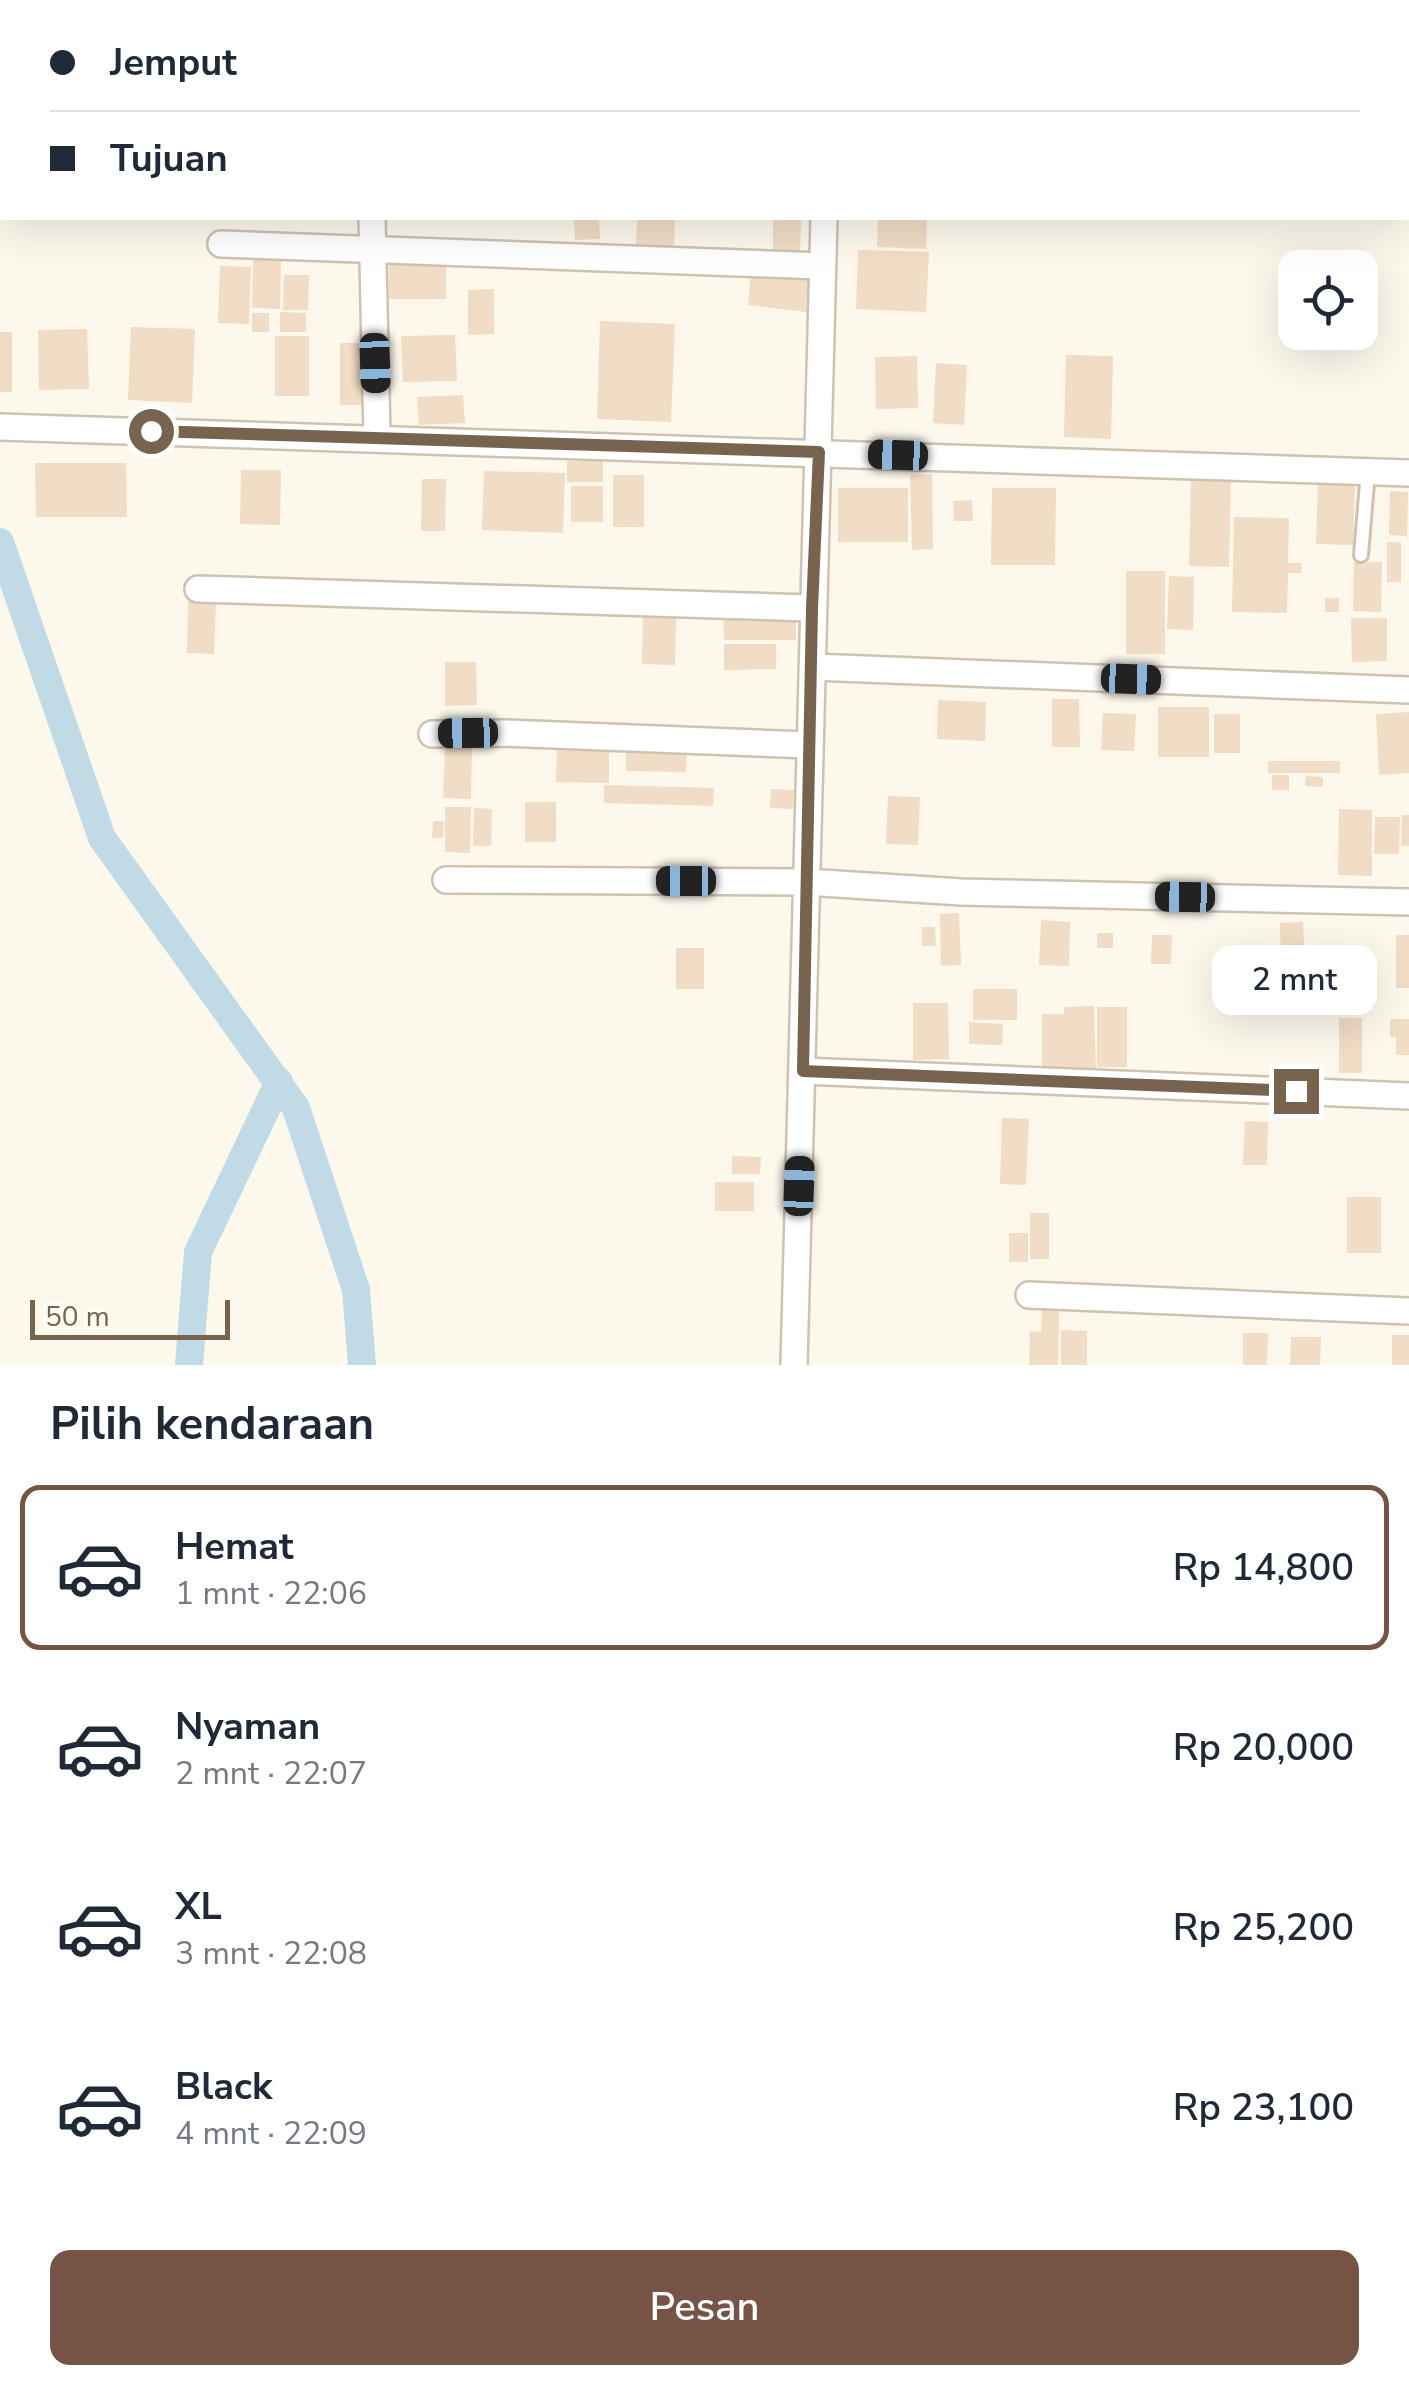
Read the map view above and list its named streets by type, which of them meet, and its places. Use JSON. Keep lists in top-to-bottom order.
{
  "scale_bar": "50 m",
  "page": {
    "banner": ["Jemput", "Tujuan"],
    "bubble": "2 mnt",
    "scale": "50 m",
    "heading": "Pilih kendaraan",
    "list": [
      {
        "name": "Hemat",
        "note": "1 mnt · 22:06",
        "value": "Rp 14,800"
      },
      {
        "name": "Nyaman",
        "note": "2 mnt · 22:07",
        "value": "Rp 20,000"
      },
      {
        "name": "XL",
        "note": "3 mnt · 22:08",
        "value": "Rp 25,200"
      },
      {
        "name": "Black",
        "note": "4 mnt · 22:09",
        "value": "Rp 23,100"
      }
    ],
    "buttons": "Pesan"
  }
}
